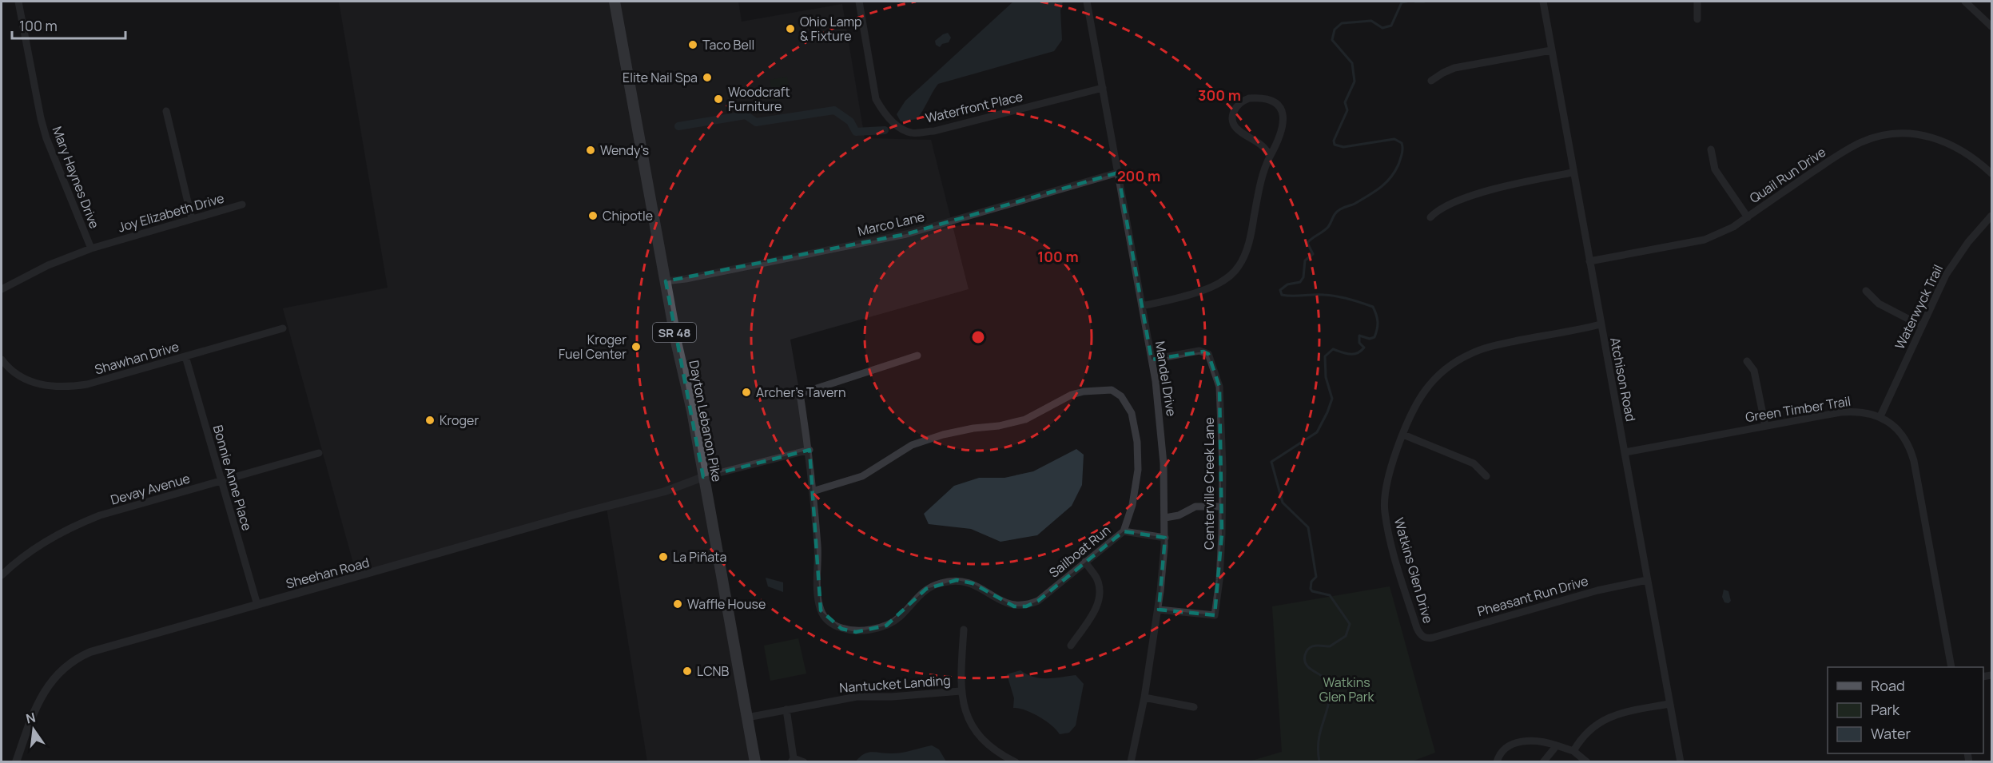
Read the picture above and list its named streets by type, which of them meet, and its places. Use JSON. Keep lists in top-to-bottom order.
{
  "streets": {
    "main road": ["SR 48", "Dayton Lebanon Pike"],
    "street": [
      "Waterfront Place",
      "Quail Run Drive",
      "Mary Haynes Drive",
      "Joy Elizabeth Drive",
      "Marco Lane",
      "Waterwyck Trail",
      "Shawhan Drive",
      "Mandel Drive",
      "Atchison Road",
      "Green Timber Trail",
      "Bonnie Anne Place",
      "Centerville Creek Lane",
      "Devay Avenue",
      "Sailboat Run",
      "Watkins Glen Drive",
      "Sheehan Road",
      "Pheasant Run Drive",
      "Nantucket Landing"
    ]
  },
  "crossings": [
    ["Waterfront Place", "Mandel Drive"],
    ["Quail Run Drive", "Atchison Road"],
    ["Mary Haynes Drive", "Joy Elizabeth Drive"],
    ["Marco Lane", "Mandel Drive"],
    ["Marco Lane", "Dayton Lebanon Pike"],
    ["Waterwyck Trail", "Green Timber Trail"],
    ["Shawhan Drive", "Bonnie Anne Place"],
    ["Mandel Drive", "Centerville Creek Lane"],
    ["Atchison Road", "Green Timber Trail"],
    ["Atchison Road", "Watkins Glen Drive"],
    ["Atchison Road", "Pheasant Run Drive"],
    ["Dayton Lebanon Pike", "Sheehan Road"],
    ["Dayton Lebanon Pike", "Nantucket Landing"],
    ["Bonnie Anne Place", "Devay Avenue"],
    ["Bonnie Anne Place", "Sheehan Road"],
    ["Watkins Glen Drive", "Pheasant Run Drive"]
  ],
  "parks": ["Watkins Glen Park"],
  "places": [
    "Ohio Lamp & Fixture",
    "Taco Bell",
    "Elite Nail Spa",
    "Woodcraft Furniture",
    "Wendy's",
    "Chipotle",
    "Kroger Fuel Center",
    "Archer's Tavern",
    "Kroger",
    "La Piñata",
    "Waffle House",
    "LCNB"
  ],
  "legend": ["Road", "Park", "Water"],
  "scale_bar": "100 m",
  "north": "top",
  "rings": ["300 m", "200 m", "100 m"]
}
